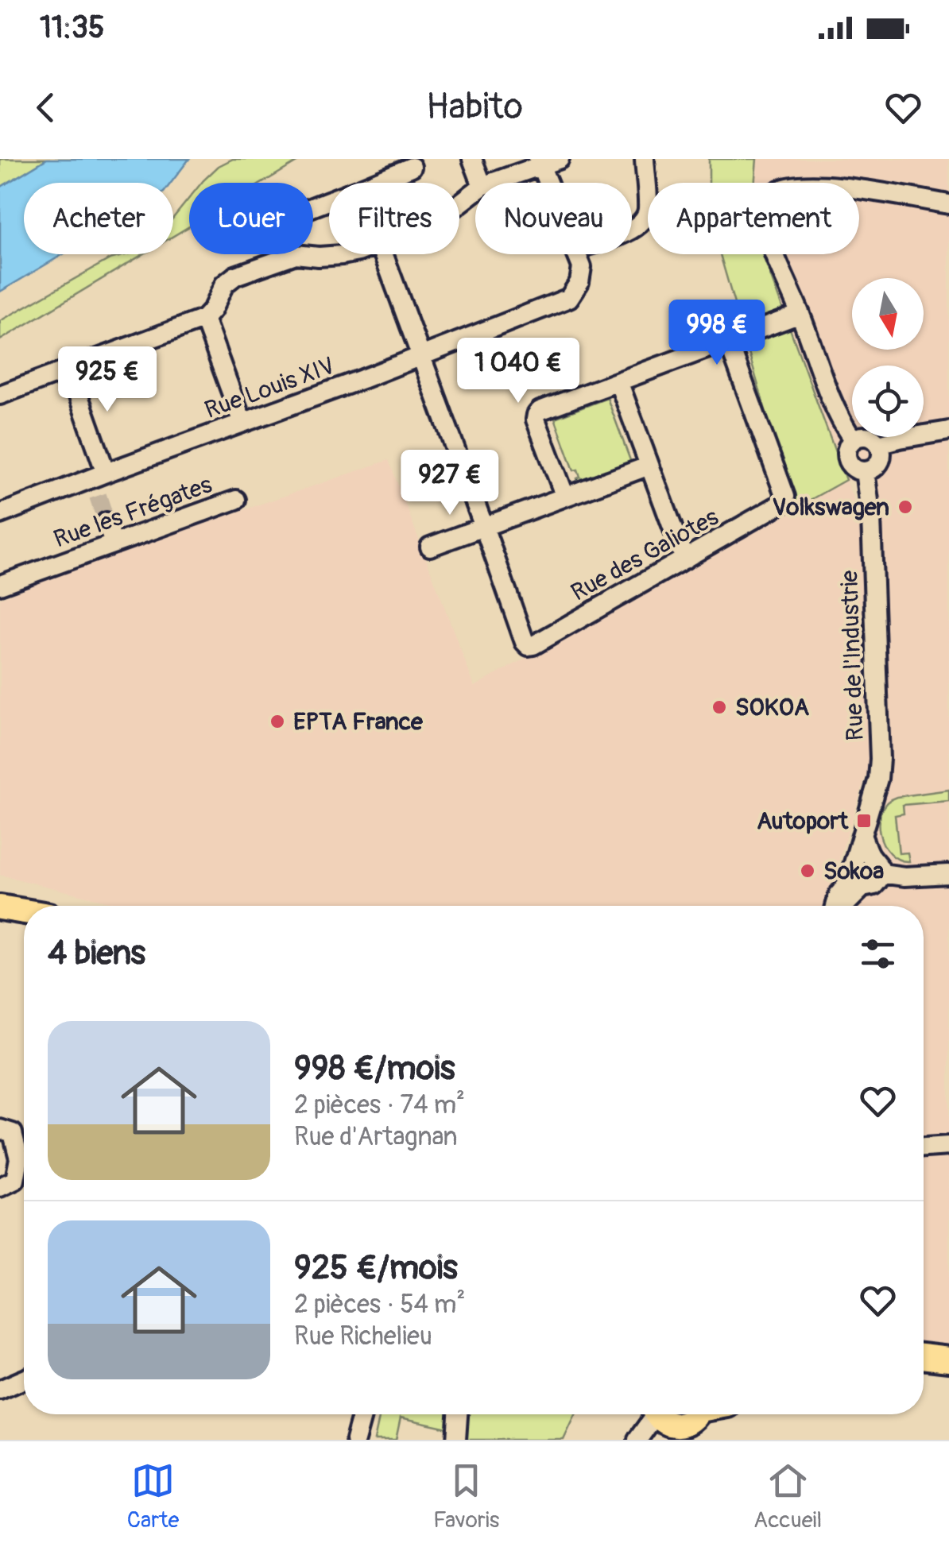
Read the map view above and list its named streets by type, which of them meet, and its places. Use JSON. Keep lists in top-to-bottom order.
{
  "streets": {
    "street": [
      "Rue Louis XIV",
      "Rue les Frégates",
      "Rue des Galiotes",
      "Rue de l'Industrie"
    ]
  },
  "places": {
    "other": [
      "Volkswagen",
      "SOKOA",
      "EPTA France",
      "Sokoa"
    ],
    "transit": ["Autoport"]
  },
  "north": "bottom",
  "page": {
    "status": "11:35",
    "header": "Habito",
    "chip": [
      "Acheter",
      "Louer",
      "Filtres",
      "Nouveau",
      "Appartement"
    ],
    "price": [
      "998 €",
      "1 040 €",
      "925 €",
      "927 €"
    ],
    "heading": "4 biens",
    "list": [
      {
        "name": "998 €/mois",
        "note": "2 pièces · 74 m² · Rue d'Artagnan"
      },
      {
        "name": "925 €/mois",
        "note": "2 pièces · 54 m² · Rue Richelieu"
      }
    ],
    "tabs": ["Carte", "Favoris", "Accueil"]
  }
}
